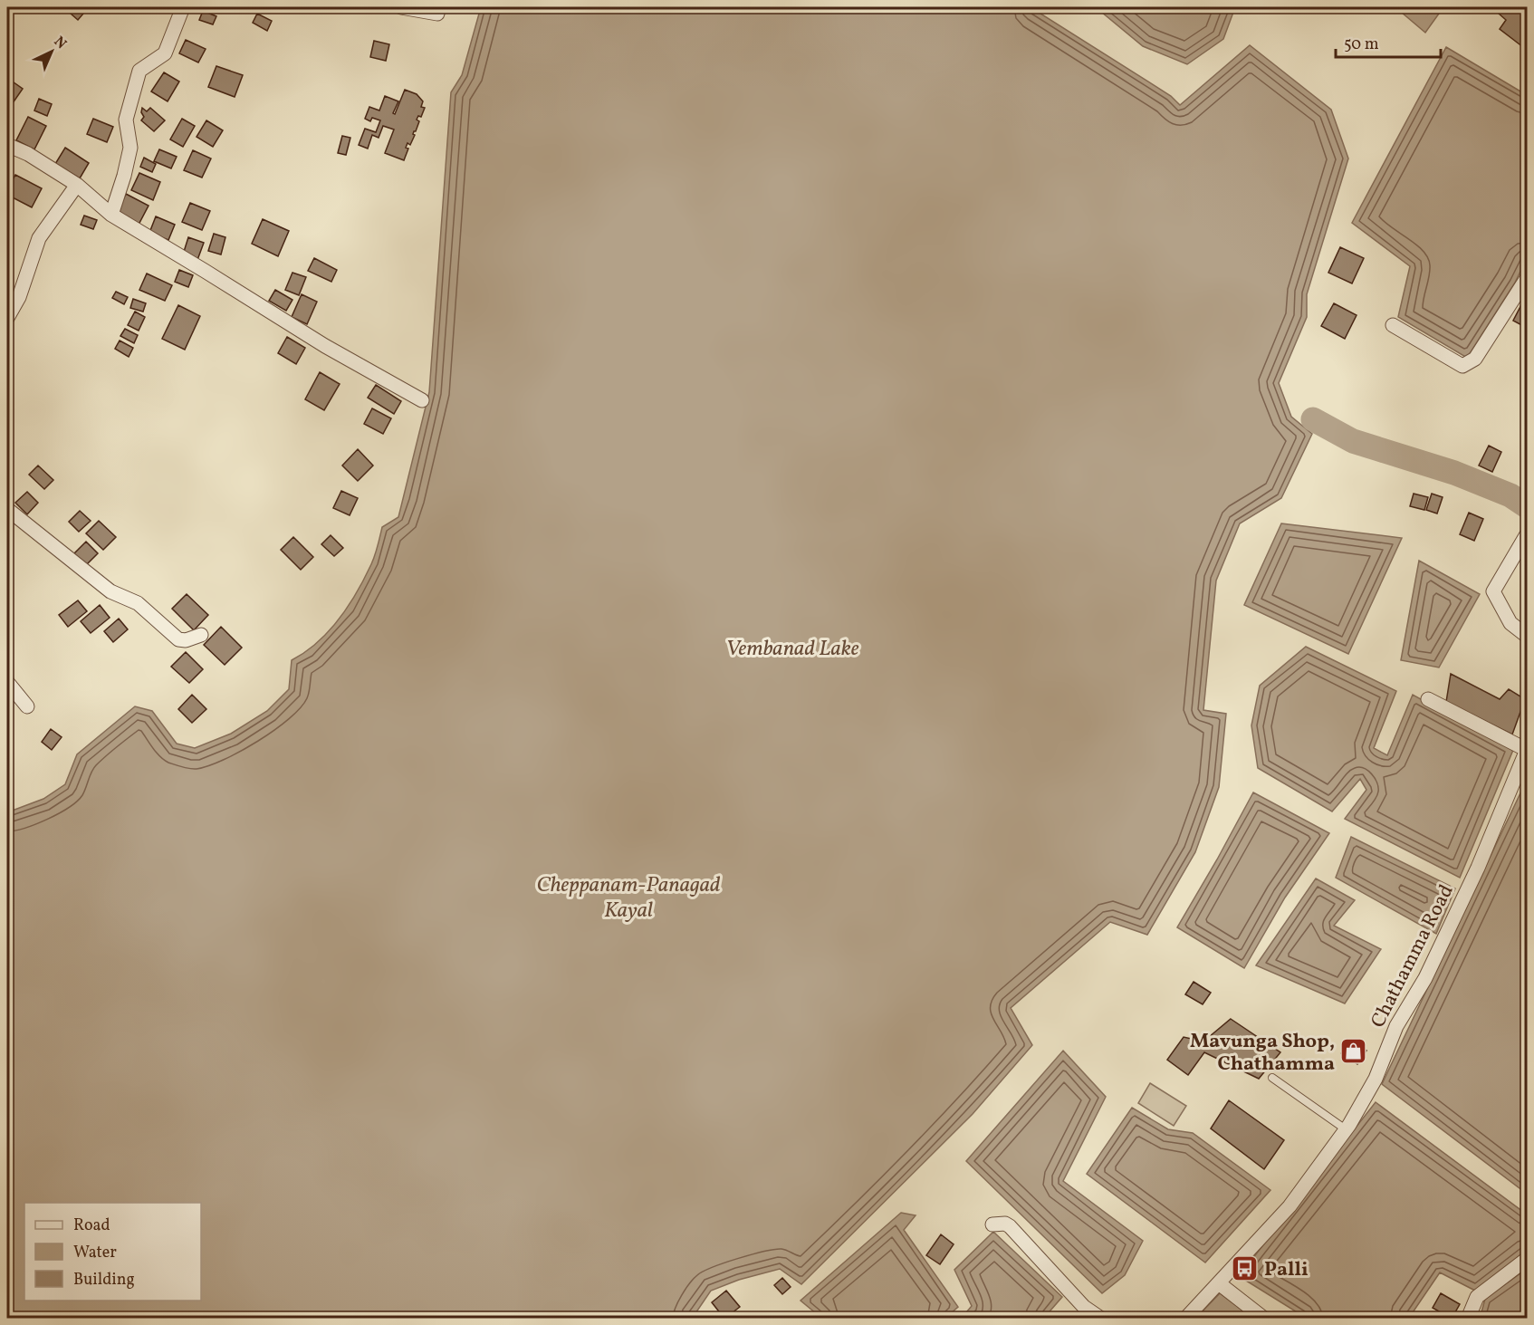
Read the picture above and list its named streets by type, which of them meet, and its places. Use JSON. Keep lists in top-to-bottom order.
{
  "streets": {
    "street": ["Chathamma Road"]
  },
  "water": ["Vembanad Lake", "Cheppanam-Panagad Kayal"],
  "places": {
    "shop": ["Mavunga Shop, Chathamma"],
    "bus stop": ["Palli"]
  },
  "legend": ["Road", "Water", "Building"],
  "scale_bar": "50 m",
  "north": "top right"
}
